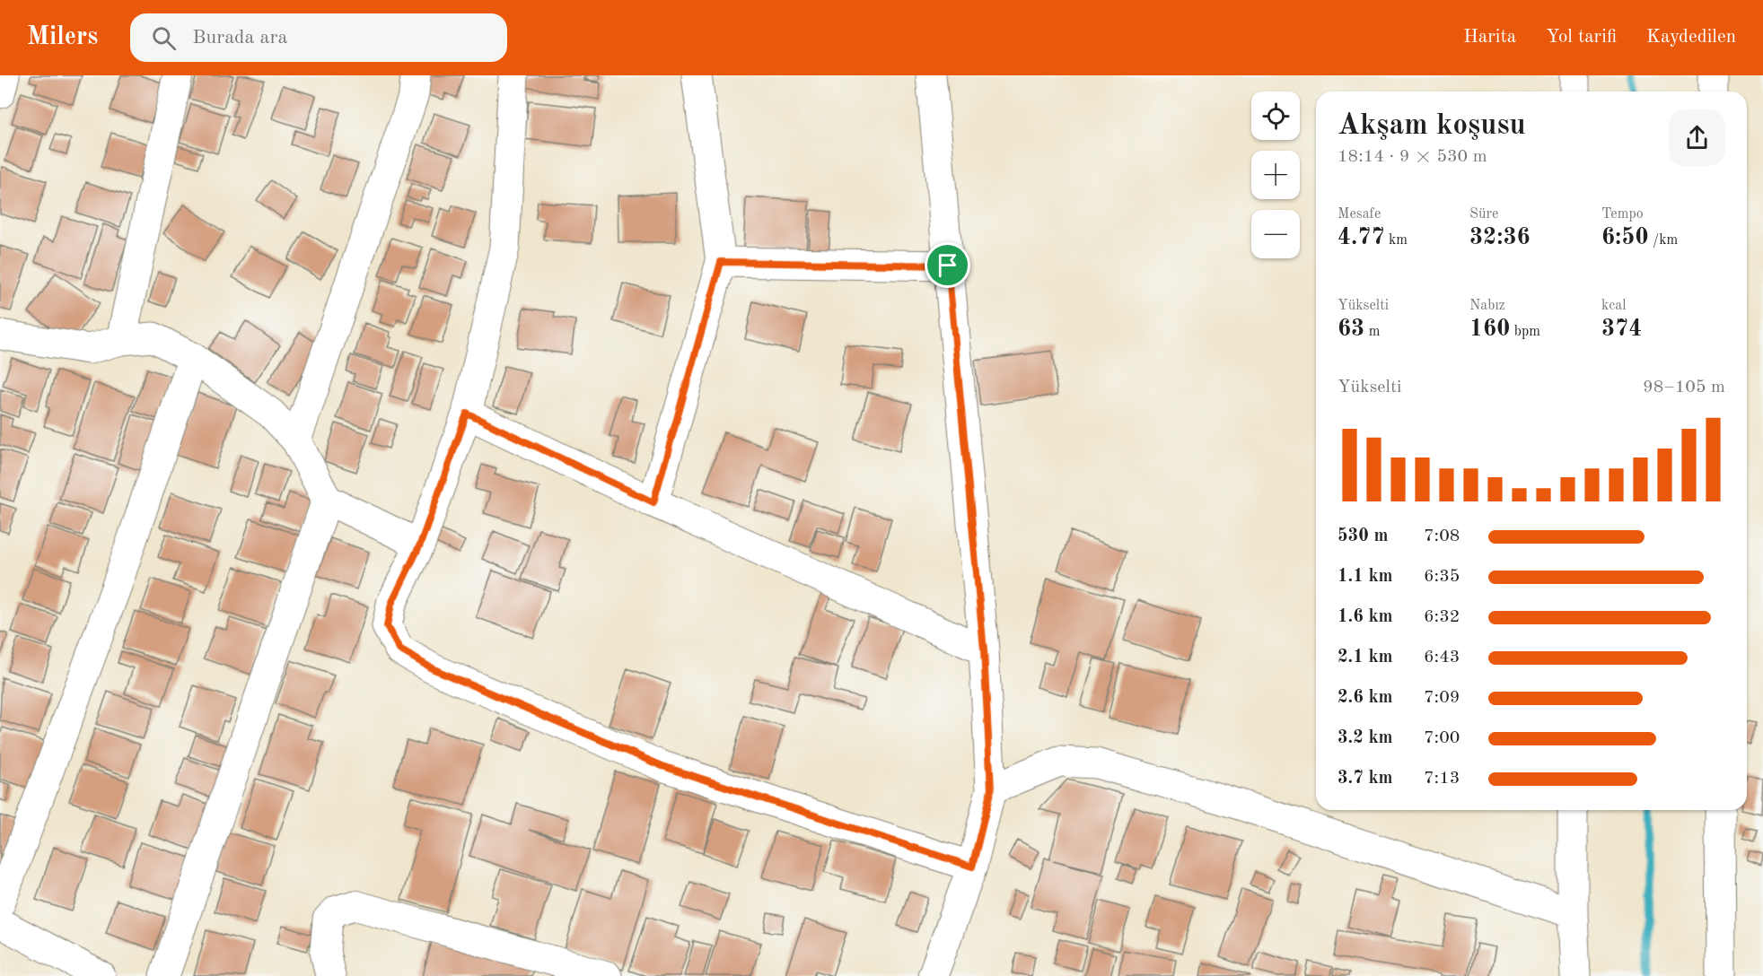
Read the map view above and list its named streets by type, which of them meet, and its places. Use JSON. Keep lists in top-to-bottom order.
{
  "page": {
    "header": "Milers",
    "search": "Burada ara",
    "nav": ["Harita", "Yol tarifi", "Kaydedilen"],
    "map_buttons": ["+", "−"],
    "heading": ["Akşam koşusu", "18:14 · 9 × 530 m"],
    "stats": [
      ["Mesafe", "4.77 km"],
      ["Süre", "32:36"],
      ["Tempo", "6:50 /km"],
      ["Yükselti", "63 m"],
      ["Nabız", "160 bpm"],
      ["kcal", "374"]
    ],
    "chart": ["Yükselti", "98–105 m"],
    "list": [
      {
        "name": "530 m",
        "note": "7:08"
      },
      {
        "name": "1.1 km",
        "note": "6:35"
      },
      {
        "name": "1.6 km",
        "note": "6:32"
      },
      {
        "name": "2.1 km",
        "note": "6:43"
      },
      {
        "name": "2.6 km",
        "note": "7:09"
      },
      {
        "name": "3.2 km",
        "note": "7:00"
      },
      {
        "name": "3.7 km",
        "note": "7:13"
      }
    ]
  }
}
